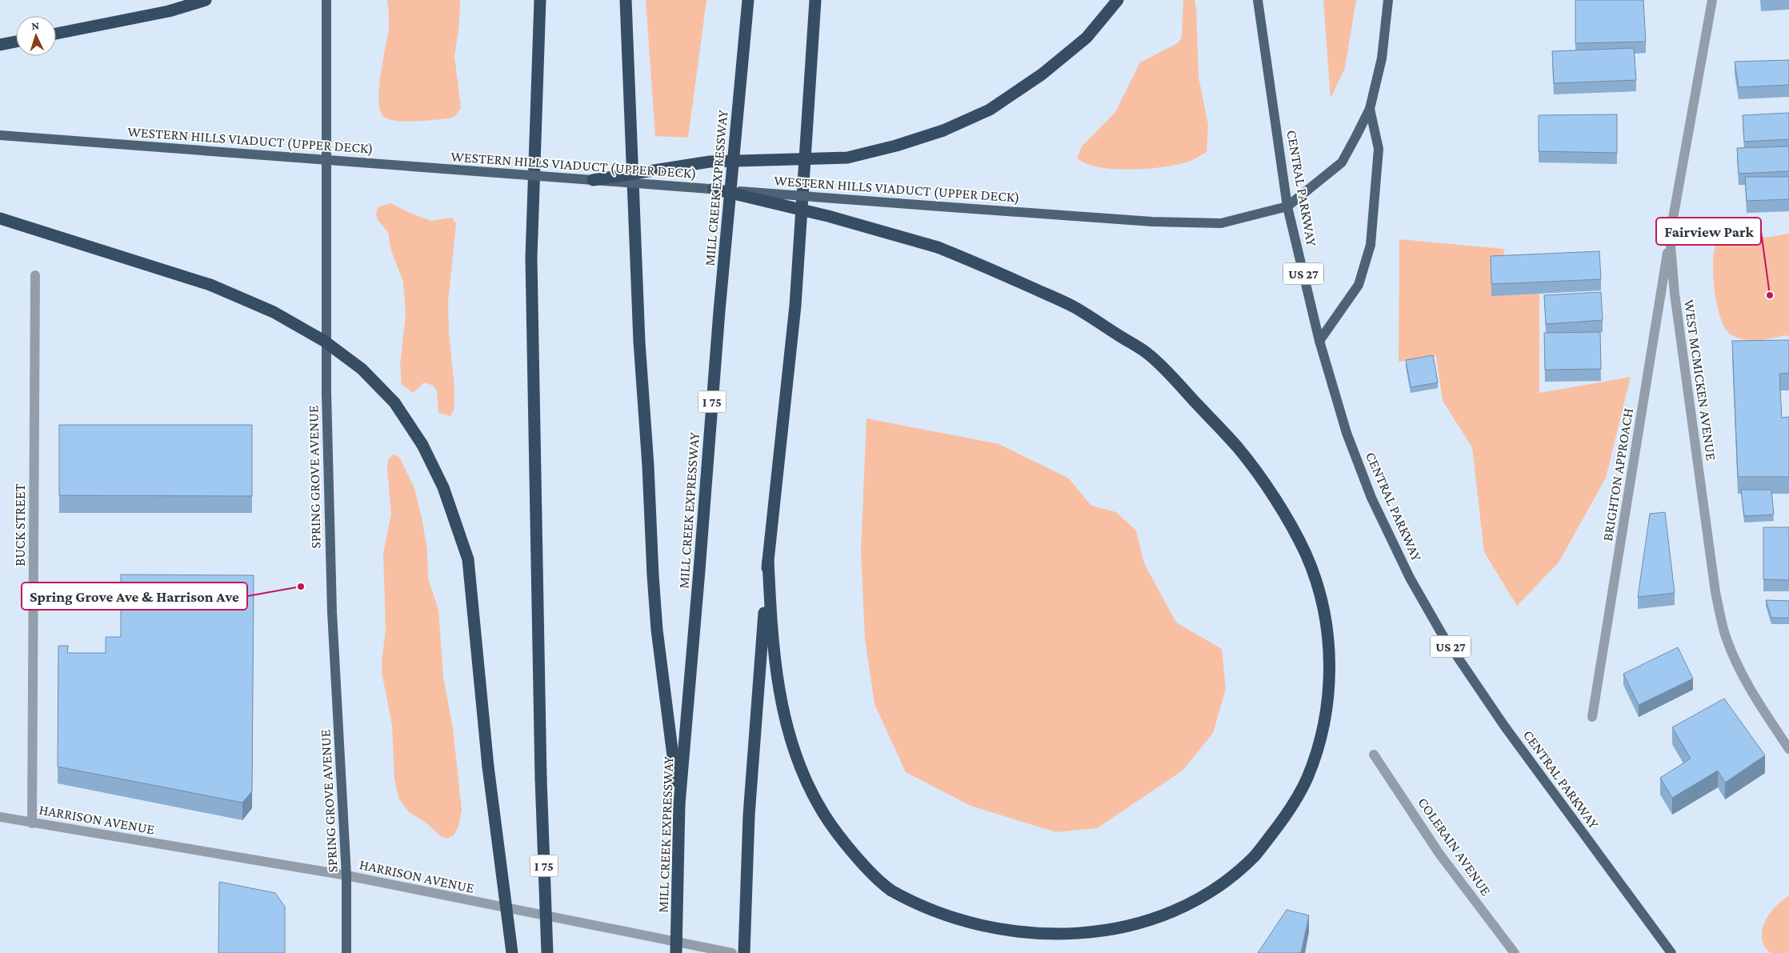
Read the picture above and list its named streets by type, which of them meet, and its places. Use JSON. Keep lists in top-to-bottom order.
{
  "streets": {
    "highway": ["MILL CREEK EXPRESSWAY", "I 75"],
    "main road": [
      "WESTERN HILLS VIADUCT (UPPER DECK)",
      "CENTRAL PARKWAY",
      "US 27",
      "SPRING GROVE AVENUE"
    ],
    "street": [
      "WEST MCMICKEN AVENUE",
      "BRIGHTON APPROACH",
      "BUCK STREET",
      "HARRISON AVENUE",
      "COLERAIN AVENUE"
    ]
  },
  "crossings": [
    ["WESTERN HILLS VIADUCT (UPPER DECK)", "CENTRAL PARKWAY"],
    ["WEST MCMICKEN AVENUE", "BRIGHTON APPROACH"],
    ["SPRING GROVE AVENUE", "HARRISON AVENUE"],
    ["BUCK STREET", "HARRISON AVENUE"]
  ],
  "places": ["Fairview Park", "Spring Grove Ave & Harrison Ave"],
  "north": "top"
}
